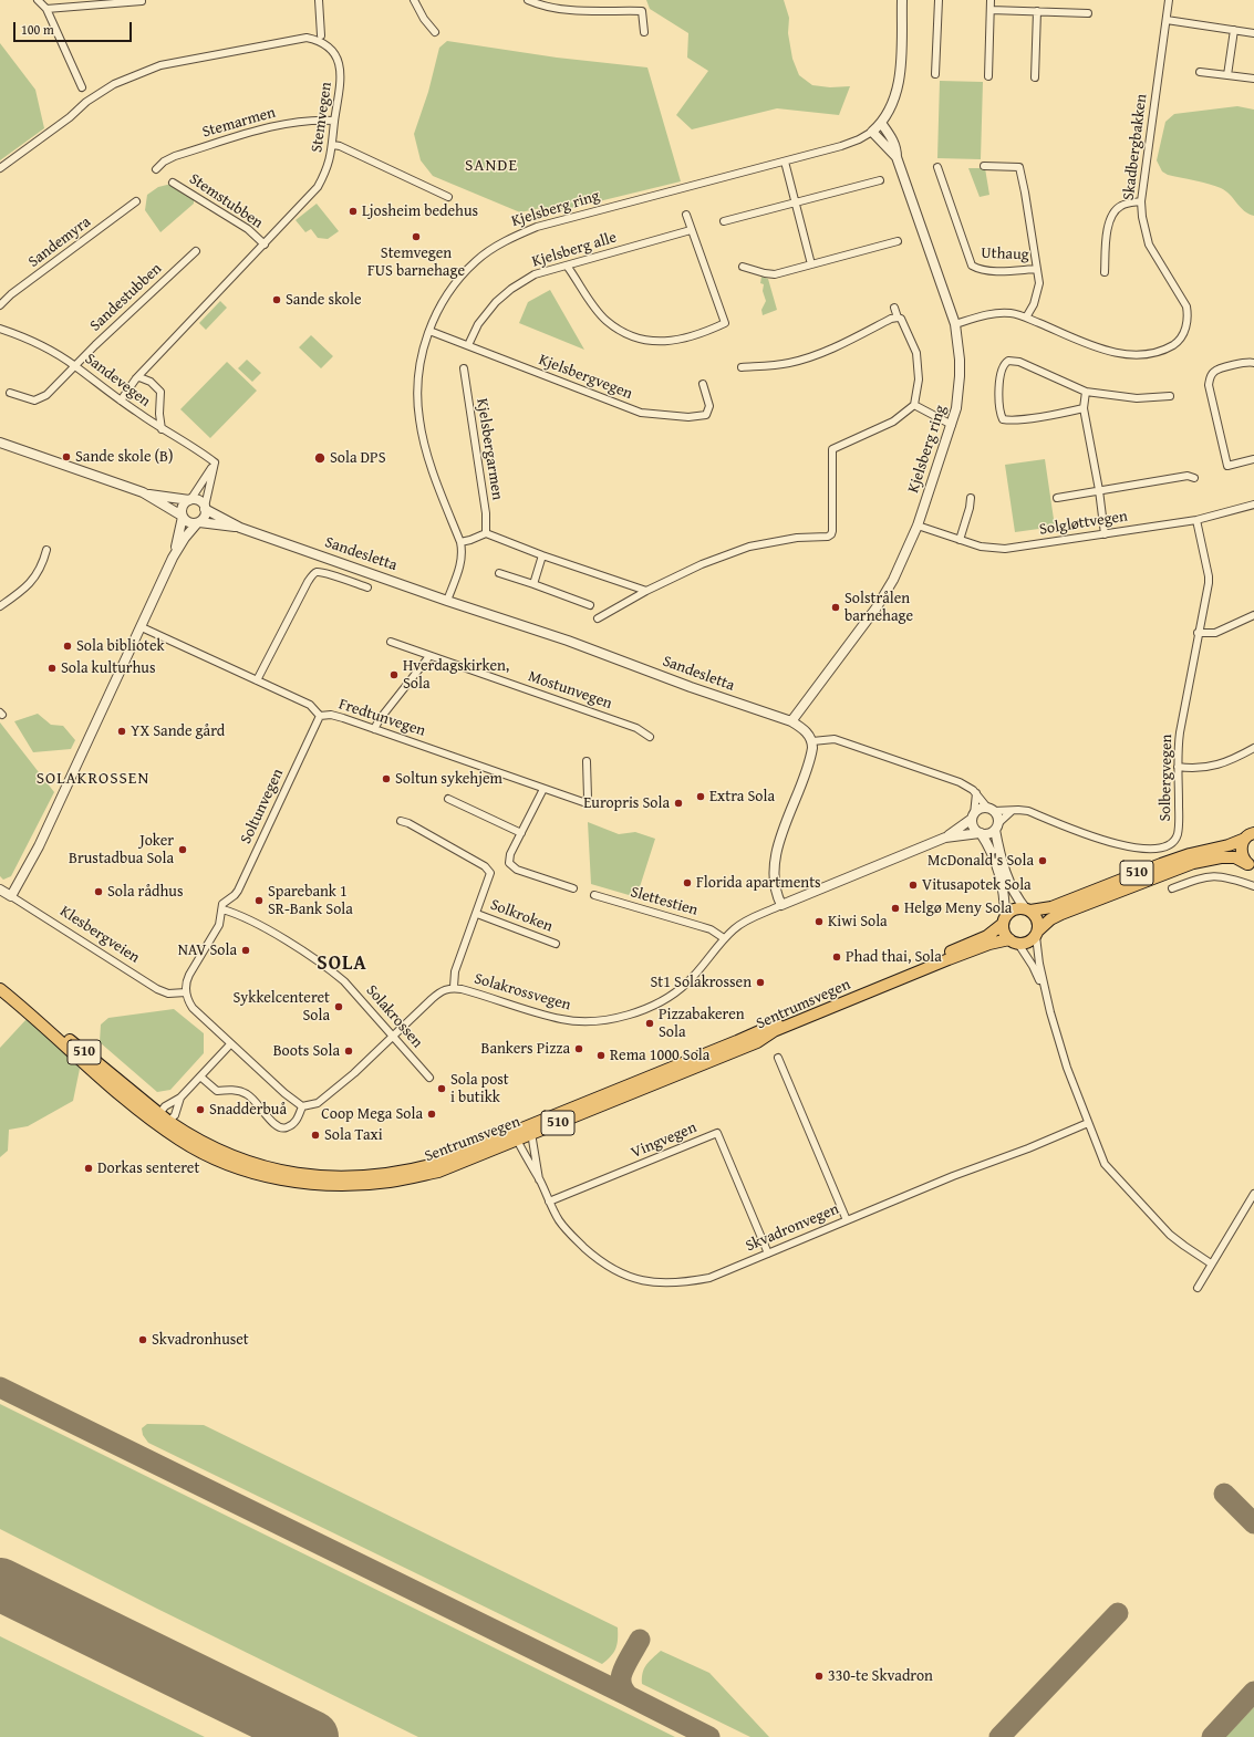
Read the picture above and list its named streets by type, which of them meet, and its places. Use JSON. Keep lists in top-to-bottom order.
{
  "streets": {
    "main road": ["510", "Sentrumsvegen"],
    "street": [
      "Stemvegen",
      "Stemarmen",
      "Skadbergbakken",
      "Stemstubben",
      "Kjelsberg ring",
      "Sandemyra",
      "Kjelsberg alle",
      "Uthaug",
      "Sandestubben",
      "Kjelsbergvegen",
      "Sandevegen",
      "Kjelsbergarmen",
      "Solgløttvegen",
      "Sandesletta",
      "Mostunvegen",
      "Fredtunvegen",
      "Solbergvegen",
      "Soltunvegen",
      "Slettestien",
      "Solkroken",
      "Klesbergveien",
      "Solakrossvegen",
      "Solakrossen",
      "Vingvegen",
      "Skvadronvegen"
    ]
  },
  "crossings": [
    ["Stemvegen", "Stemarmen"],
    ["Stemvegen", "Stemstubben"],
    ["Stemvegen", "Sandevegen"],
    ["Skadbergbakken", "Kjelsberg ring"],
    ["Skadbergbakken", "Uthaug"],
    ["Kjelsberg ring", "Kjelsbergvegen"],
    ["Kjelsberg ring", "Solgløttvegen"],
    ["Kjelsberg ring", "Sandesletta"],
    ["Kjelsberg alle", "Kjelsbergvegen"],
    ["Sandestubben", "Sandevegen"],
    ["Solgløttvegen", "Solbergvegen"],
    ["Fredtunvegen", "Soltunvegen"],
    ["Soltunvegen", "Solakrossen"],
    ["510", "Sentrumsvegen"],
    ["Slettestien", "Solakrossvegen"],
    ["Solkroken", "Solakrossvegen"],
    ["Solakrossvegen", "Solakrossen"],
    ["Sentrumsvegen", "Skvadronvegen"],
    ["Vingvegen", "Skvadronvegen"]
  ],
  "districts": ["SANDE", "SOLAKROSSEN", "SOLA"],
  "places": [
    "Ljosheim bedehus",
    "Stemvegen FUS barnehage",
    "Sande skole",
    "Sande skole (B)",
    "Sola DPS",
    "Solstrålen barnehage",
    "Sola bibliotek",
    "Sola kulturhus",
    "Hverdagskirken, Sola",
    "YX Sande gård",
    "Soltun sykehjem",
    "Extra Sola",
    "Europris Sola",
    "Joker Brustadbua Sola",
    "McDonald's Sola",
    "Florida apartments",
    "Vitusapotek Sola",
    "Sola rådhus",
    "Sparebank 1 SR-Bank Sola",
    "Helgø Meny Sola",
    "Kiwi Sola",
    "NAV Sola",
    "Phad thai, Sola",
    "St1 Solakrossen",
    "Sykkelcenteret Sola",
    "Pizzabakeren Sola",
    "Bankers Pizza",
    "Boots Sola",
    "Rema 1000 Sola",
    "Sola post i butikk",
    "Snadderbuå",
    "Coop Mega Sola",
    "Sola Taxi",
    "Dorkas senteret",
    "Skvadronhuset",
    "330-te Skvadron"
  ],
  "scale_bar": "100 m"
}
